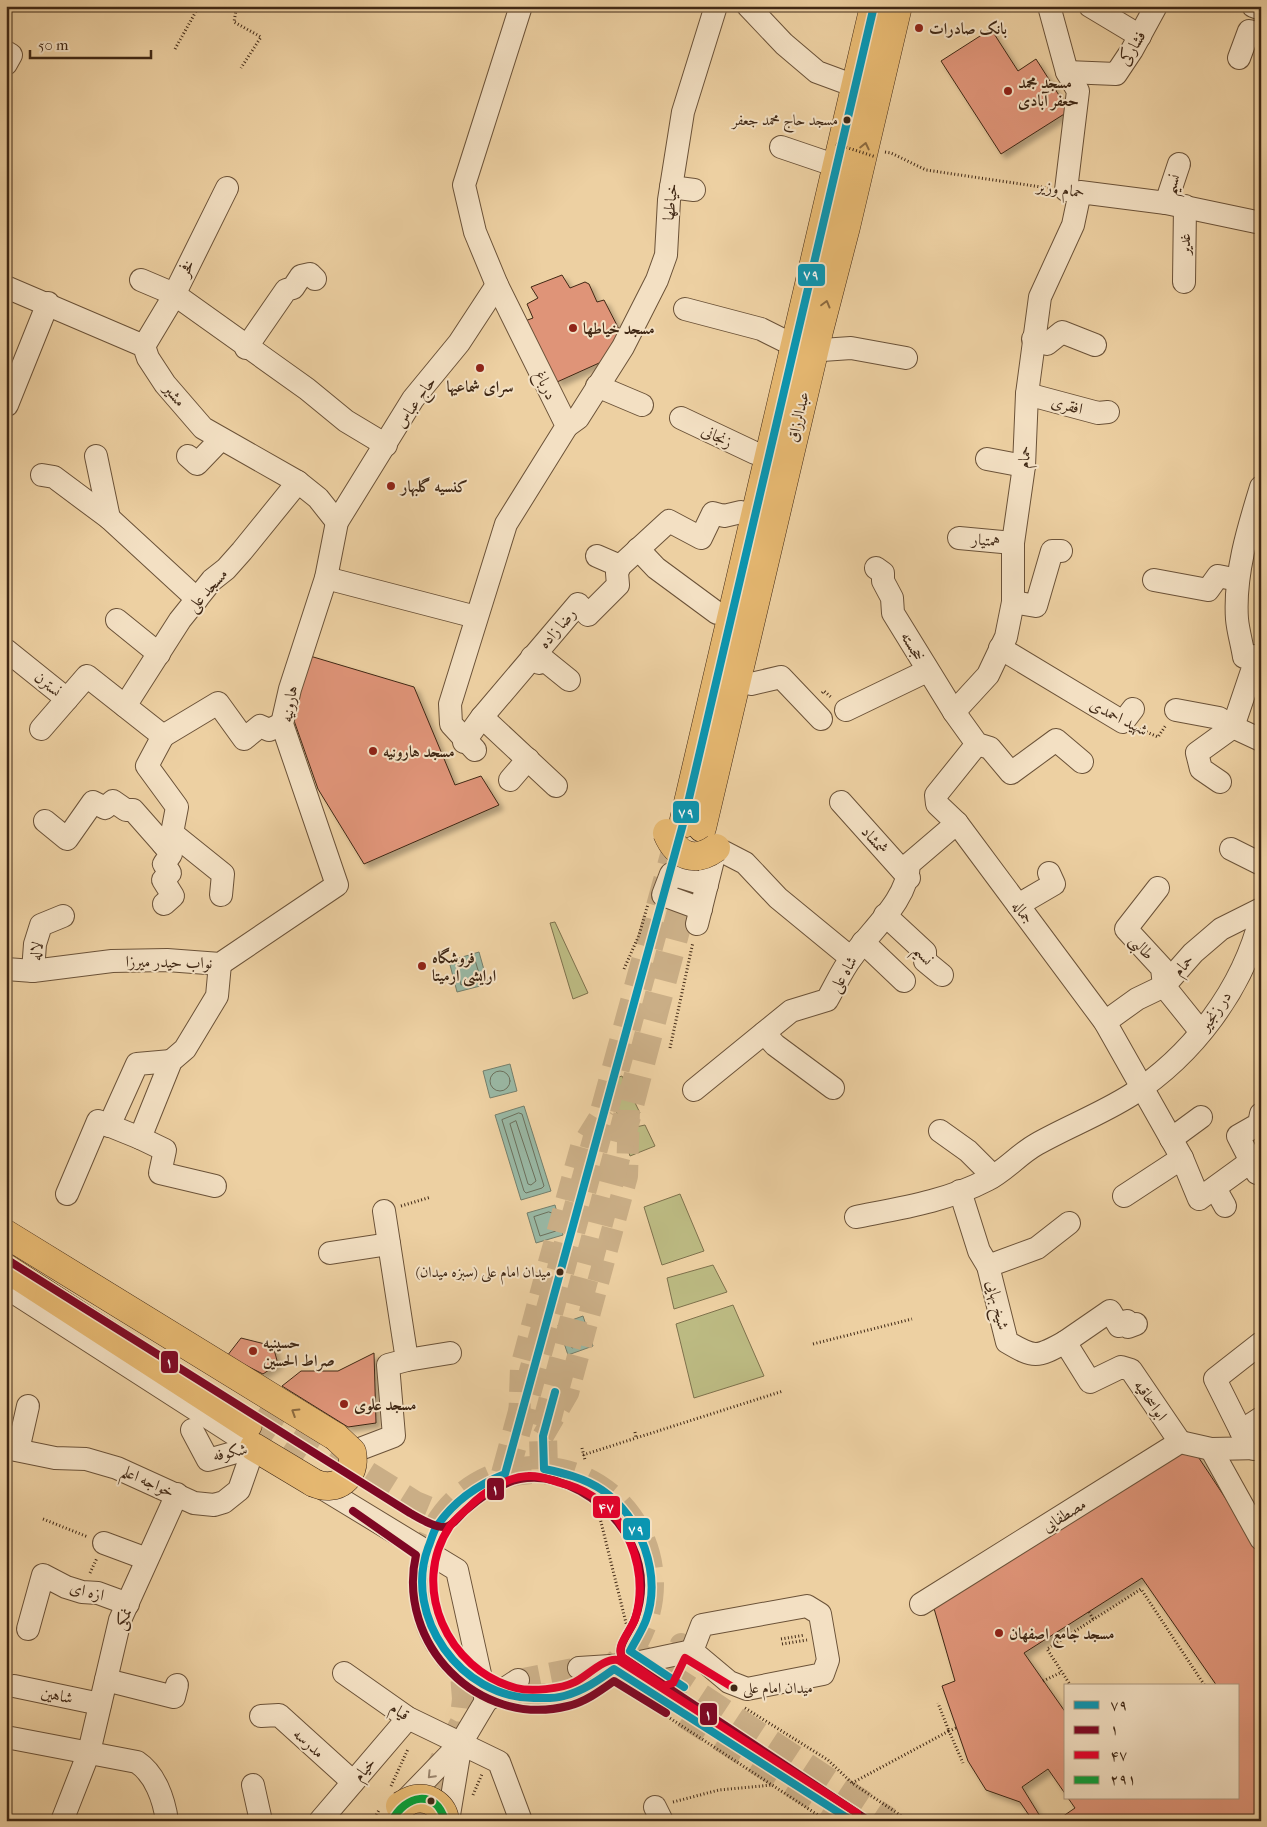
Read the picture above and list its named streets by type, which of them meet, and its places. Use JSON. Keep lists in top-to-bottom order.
{
  "streets": {
    "main road": ["عبدالرزاق"],
    "street": [
      "فشارکی",
      "نسیم",
      "حمام وزیر",
      "خیاطها",
      "غدیر",
      "فخر",
      "درباغ",
      "مشیر",
      "حاج عباس",
      "افقری",
      "زنجانی",
      "حمام",
      "همتیار",
      "مسجد علی",
      "رضا زاده",
      "خجسته",
      "نسترن",
      "هارونیه",
      "شهید احمدی",
      "شمشاد",
      "جماله",
      "طالبی",
      "لاله",
      "نواب حیدر میرزا",
      "شاه علی",
      "در زنجیر",
      "شیخ بهایی",
      "ابواسحاقیه",
      "شکوفه",
      "خواجه اعلم",
      "مصطفایی",
      "ازه ای",
      "نمکی",
      "شاهین",
      "قیام",
      "مدرسه",
      "خیام"
    ]
  },
  "crossings": [
    ["فشارکی", "حمام"],
    ["نسیم", "حمام وزیر"],
    ["نسیم", "غدیر"],
    ["نسیم", "شاه علی"],
    ["حمام وزیر", "غدیر"],
    ["حمام وزیر", "عبدالرزاق"],
    ["حمام وزیر", "حمام"],
    ["خیاطها", "درباغ"],
    ["فخر", "مشیر"],
    ["درباغ", "حاج عباس"],
    ["مشیر", "حاج عباس"],
    ["مشیر", "مسجد علی"],
    ["مشیر", "هارونیه"],
    ["حاج عباس", "هارونیه"],
    ["افقری", "حمام"],
    ["حمام", "همتیار"],
    ["حمام", "شهید احمدی"],
    ["حمام", "جماله"],
    ["حمام", "طالبی"],
    ["هارونیه", "نواب حیدر میرزا"],
    ["شمشاد", "شاه علی"],
    ["جماله", "شاه علی"],
    ["جماله", "در زنجیر"],
    ["طالبی", "در زنجیر"],
    ["لاله", "نواب حیدر میرزا"],
    ["شیخ بهایی", "ابواسحاقیه"],
    ["ابواسحاقیه", "مصطفایی"],
    ["شکوفه", "خواجه اعلم"],
    ["خواجه اعلم", "نمکی"],
    ["ازه ای", "نمکی"],
    ["نمکی", "شاهین"],
    ["قیام", "خیام"],
    ["مدرسه", "خیام"]
  ],
  "places": [
    "بانک صادرات",
    "مسجد مجمد حعفر آبادی",
    "مسجد حاج محمد جعفر",
    "مسجد خیاطها",
    "سرای شماعیها",
    "کنسیه گلبهار",
    "مسجد هارونیه",
    "فروشگاه ارایشی ارمیتا",
    "میدان امام علی (سبزه میدان)",
    "حسینیه صراط الحسین",
    "مسجد علوی",
    "مسجد جامع اصفهان",
    "میدان امام علی"
  ],
  "lines": [
    "transit line ۷۹",
    "transit line ۱",
    "transit line ۴۷",
    "transit line ۲۹۱"
  ],
  "legend": [
    "۷۹",
    "۱",
    "۴۷",
    "۲۹۱"
  ],
  "scale_bar": "50 m"
}
